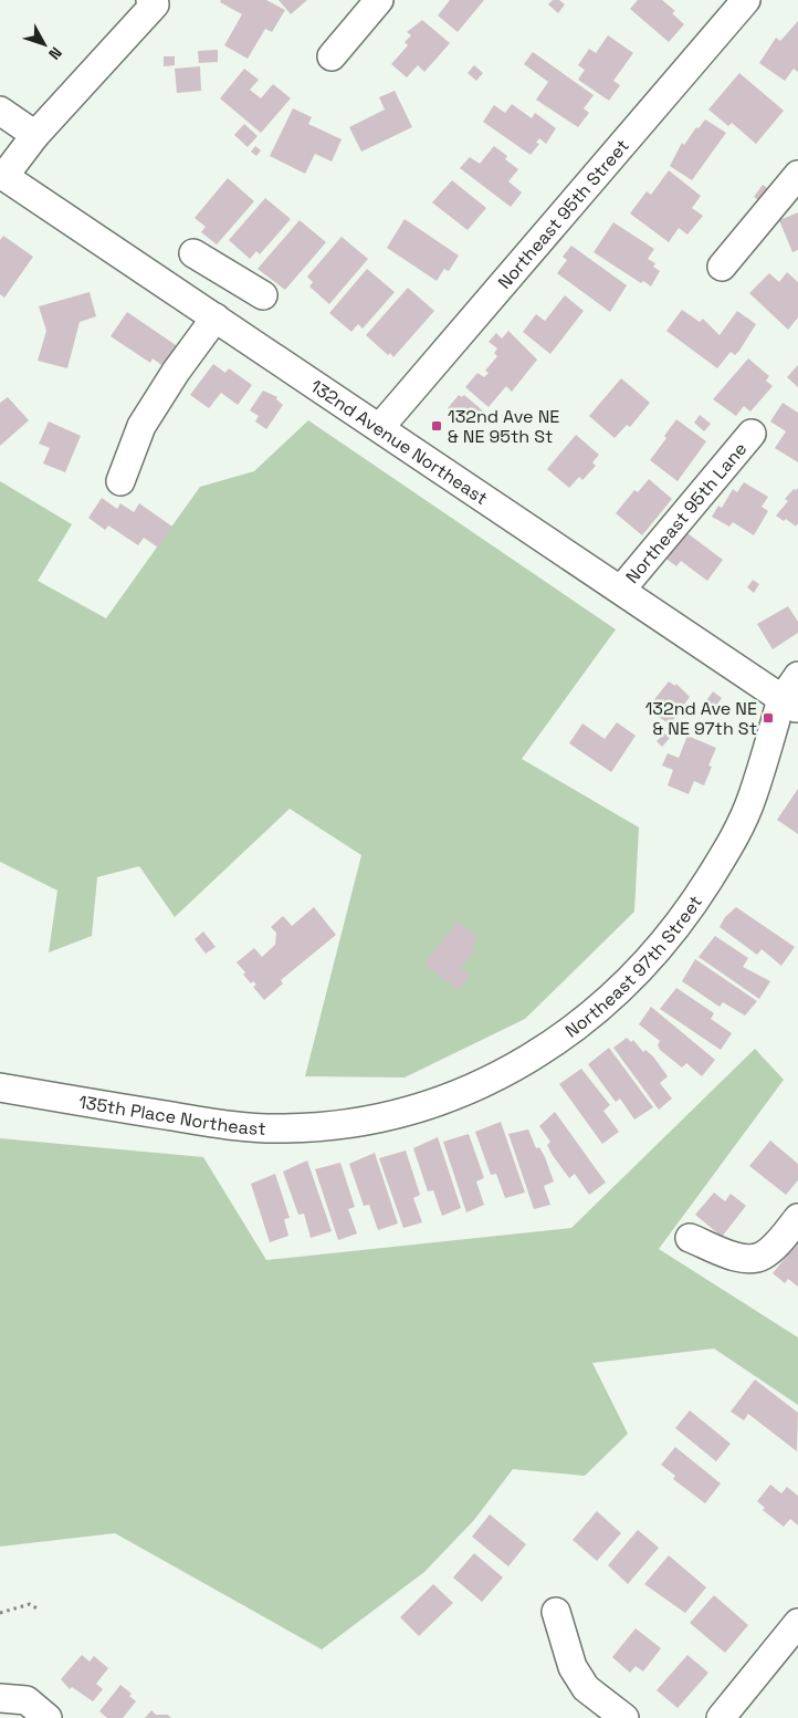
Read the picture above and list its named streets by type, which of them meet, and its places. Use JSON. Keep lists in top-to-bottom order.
{
  "streets": {
    "street": [
      "Northeast 95th Street",
      "132nd Avenue Northeast",
      "Northeast 95th Lane",
      "Northeast 97th Street",
      "135th Place Northeast"
    ]
  },
  "crossings": [
    ["Northeast 95th Street", "132nd Avenue Northeast"],
    ["132nd Avenue Northeast", "Northeast 95th Lane"],
    ["132nd Avenue Northeast", "Northeast 97th Street"],
    ["Northeast 97th Street", "135th Place Northeast"]
  ],
  "places": {
    "transit": ["132nd Ave NE & NE 95th St", "132nd Ave NE & NE 97th St"]
  },
  "north": "bottom right"
}
